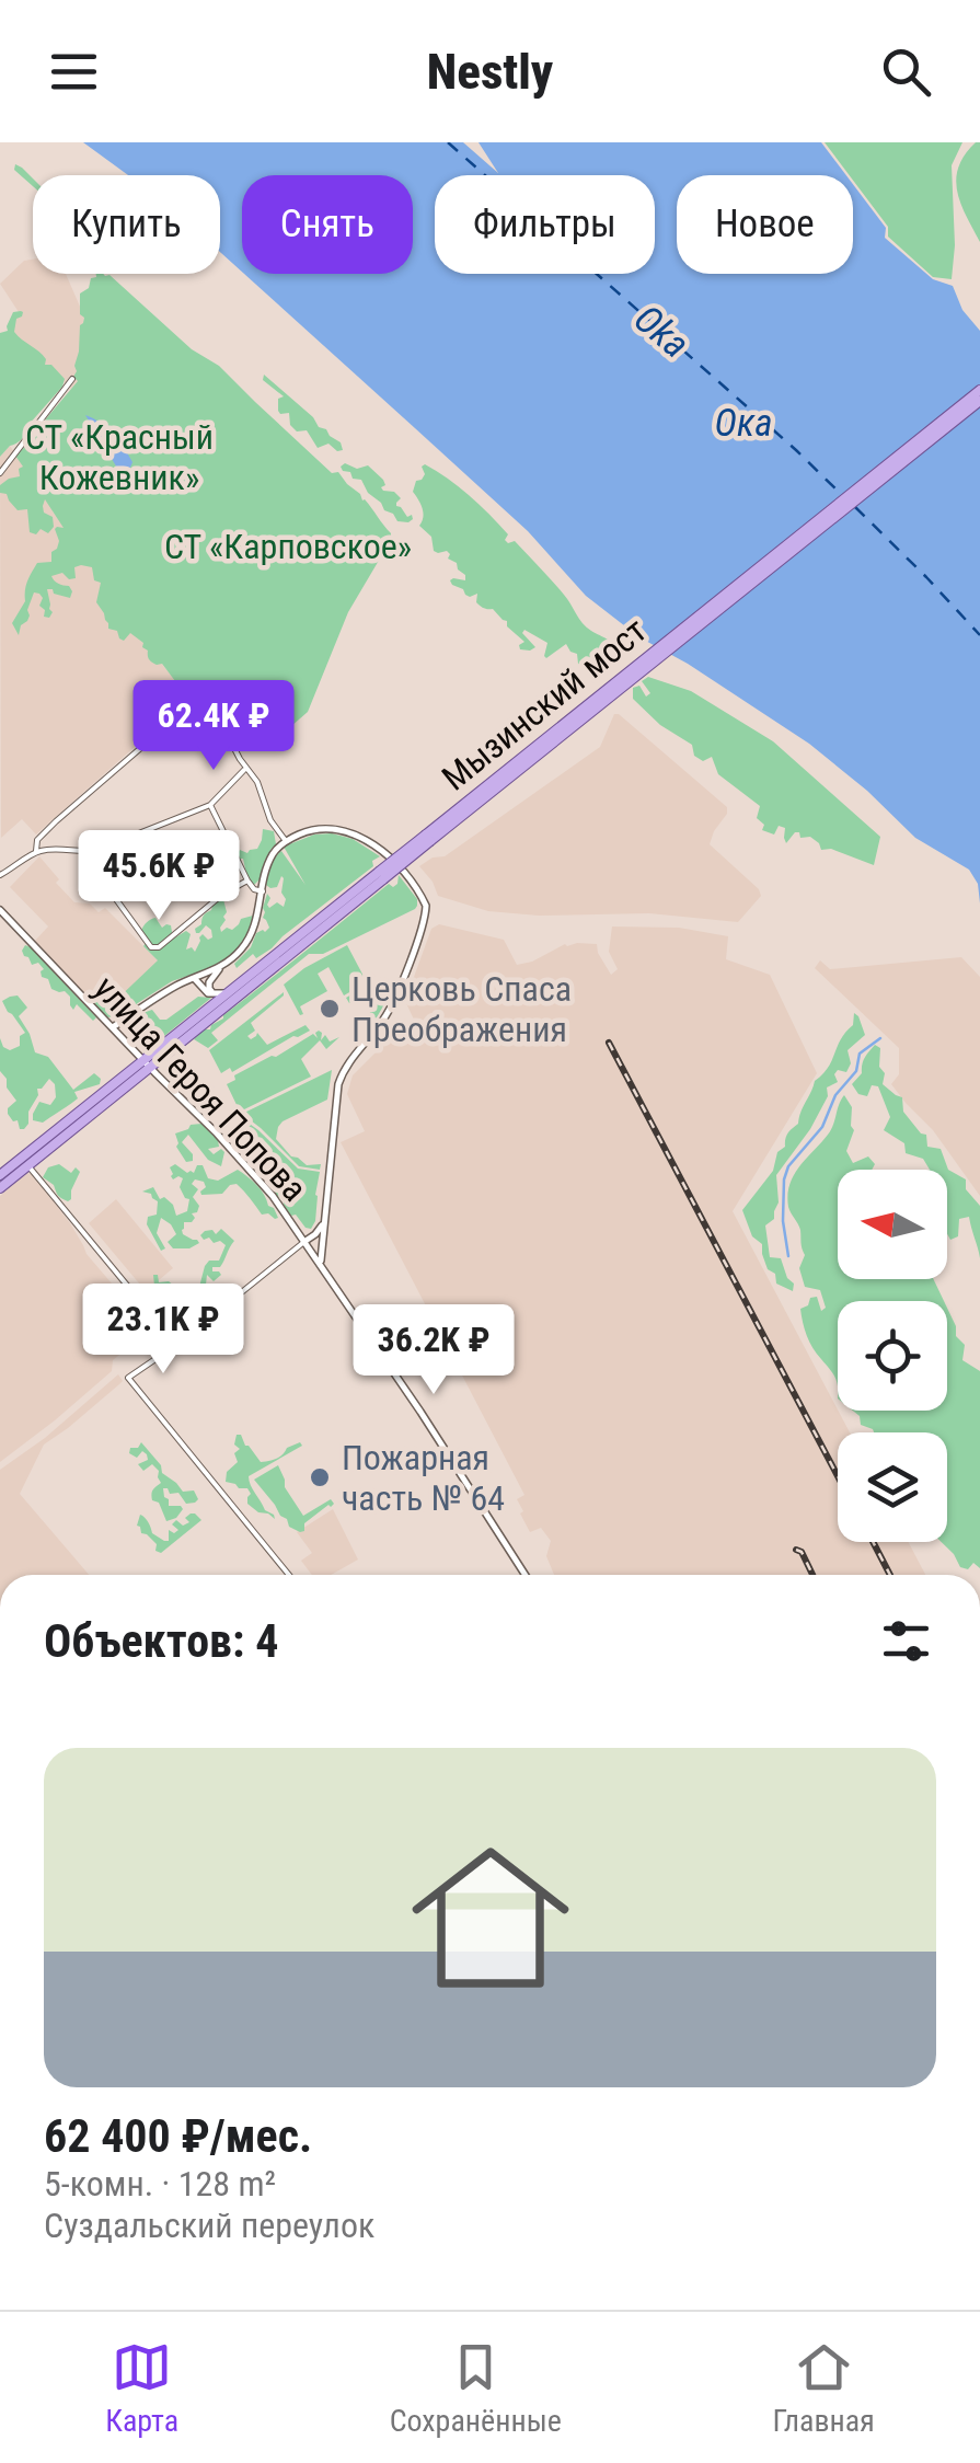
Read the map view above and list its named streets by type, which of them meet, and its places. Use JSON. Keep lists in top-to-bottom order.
{
  "streets": {
    "main road": ["Мызинский мост"],
    "street": ["улица Героя Попова"]
  },
  "crossings": [
    ["Мызинский мост", "улица Героя Попова"]
  ],
  "water": ["Oka", "Ока"],
  "parks": ["СТ «Красный Кожевник»", "СТ «Карповское»"],
  "places": ["Церковь Спаса Преображения", "Пожарная часть № 64"],
  "north": "left",
  "page": {
    "header": "Nestly",
    "chip": [
      "Купить",
      "Снять",
      "Фильтры",
      "Новое"
    ],
    "price": [
      "62.4K ₽",
      "45.6K ₽",
      "23.1K ₽",
      "36.2K ₽"
    ],
    "heading": "Объектов: 4",
    "list": [
      {
        "name": "62 400 ₽/мес.",
        "note": "5-комн. · 128 m² · Суздальский переулок"
      }
    ],
    "tabs": ["Карта", "Сохранённые", "Главная"]
  }
}
